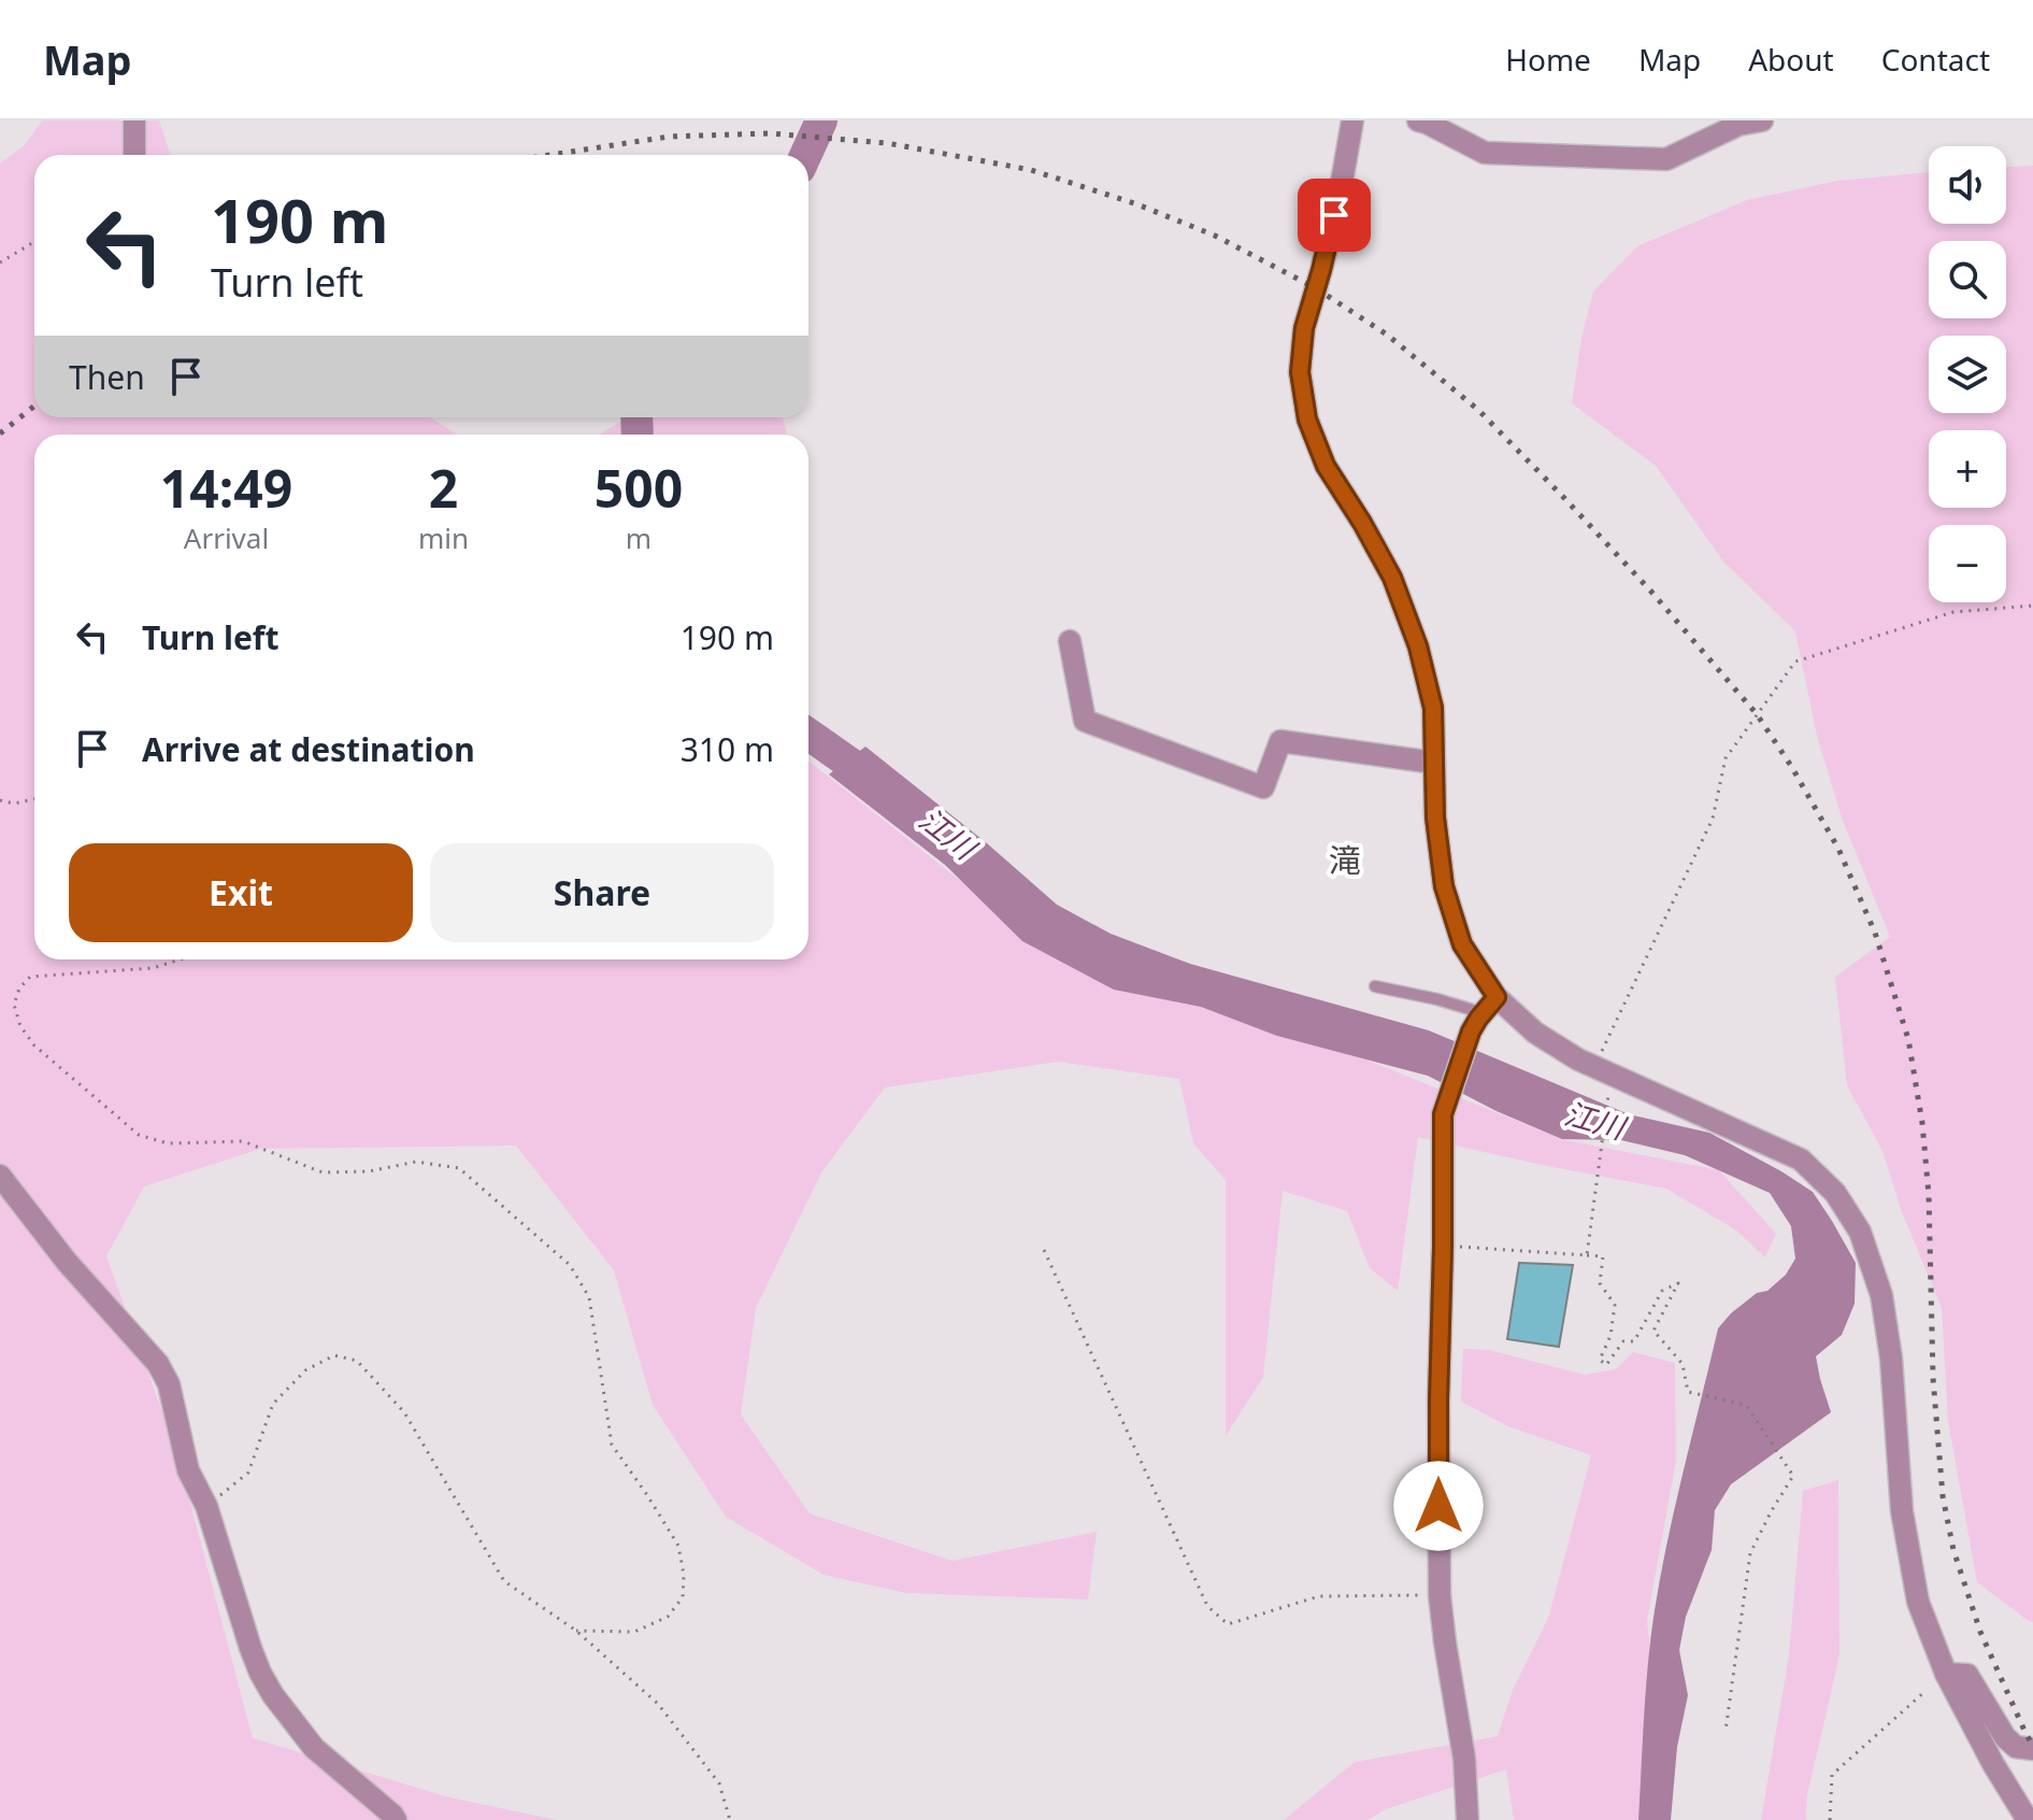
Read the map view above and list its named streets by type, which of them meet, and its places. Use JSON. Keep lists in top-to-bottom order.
{
  "districts": ["滝"],
  "water": ["江川"],
  "page": {
    "header": "Map",
    "nav": [
      "Home",
      "Map",
      "About",
      "Contact"
    ],
    "map_buttons": ["+", "−"],
    "turn": ["190 m", "Turn left"],
    "then": "Then",
    "eta": [
      "14:49",
      "Arrival",
      "2",
      "min",
      "500",
      "m"
    ],
    "list": [
      {
        "name": "Turn left",
        "value": "190 m"
      },
      {
        "name": "Arrive at destination",
        "value": "310 m"
      }
    ],
    "buttons": ["Exit", "Share"]
  }
}
